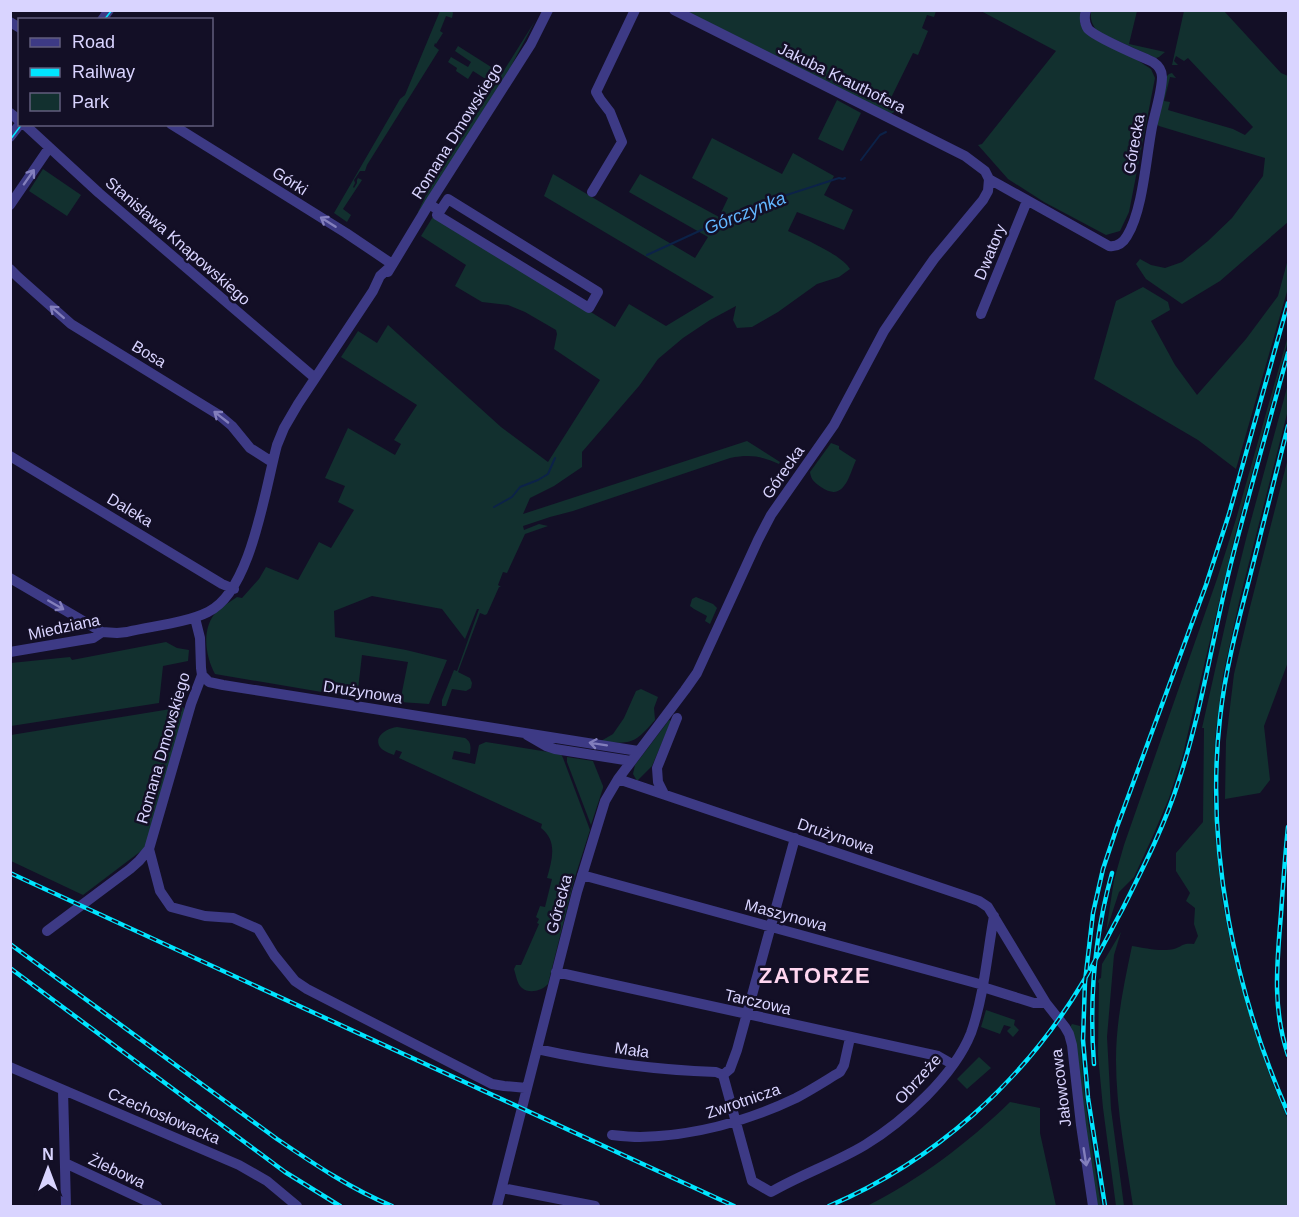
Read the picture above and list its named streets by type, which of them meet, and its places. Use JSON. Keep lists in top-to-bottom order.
{
  "streets": {
    "street": [
      "Jakuba Krauthofera",
      "Romana Dmowskiego",
      "Górecka",
      "Górki",
      "Stanisława Knapowskiego",
      "Dwatory",
      "Bosa",
      "Daleka",
      "Miedziana",
      "Drużynowa",
      "Maszynowa",
      "Tarczowa",
      "Mała",
      "Obrzeże",
      "Jałowcowa",
      "Zwrotnicza",
      "Czechosłowacka",
      "Żlebowa"
    ]
  },
  "crossings": [
    ["Jakuba Krauthofera", "Górecka"],
    ["Romana Dmowskiego", "Górki"],
    ["Romana Dmowskiego", "Stanisława Knapowskiego"],
    ["Romana Dmowskiego", "Bosa"],
    ["Romana Dmowskiego", "Daleka"],
    ["Romana Dmowskiego", "Miedziana"],
    ["Romana Dmowskiego", "Drużynowa"],
    ["Górecka", "Dwatory"],
    ["Górecka", "Drużynowa"],
    ["Górecka", "Maszynowa"],
    ["Górecka", "Tarczowa"],
    ["Górecka", "Mała"],
    ["Drużynowa", "Obrzeże"],
    ["Drużynowa", "Jałowcowa"],
    ["Maszynowa", "Obrzeże"],
    ["Tarczowa", "Obrzeże"],
    ["Tarczowa", "Zwrotnicza"],
    ["Obrzeże", "Jałowcowa"],
    ["Obrzeże", "Zwrotnicza"]
  ],
  "one_way": ["Górki", "Bosa", "Jałowcowa"],
  "districts": ["ZATORZE"],
  "water": ["Górczynka"],
  "legend": ["Road", "Railway", "Park"],
  "north": "top"
}
